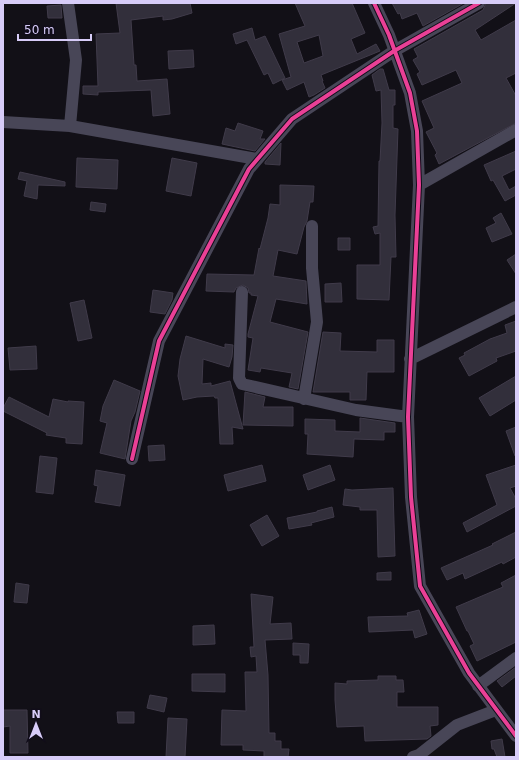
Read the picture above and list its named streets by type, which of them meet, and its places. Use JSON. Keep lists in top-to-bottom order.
{
  "scale_bar": "50 m",
  "north": "top"
}
